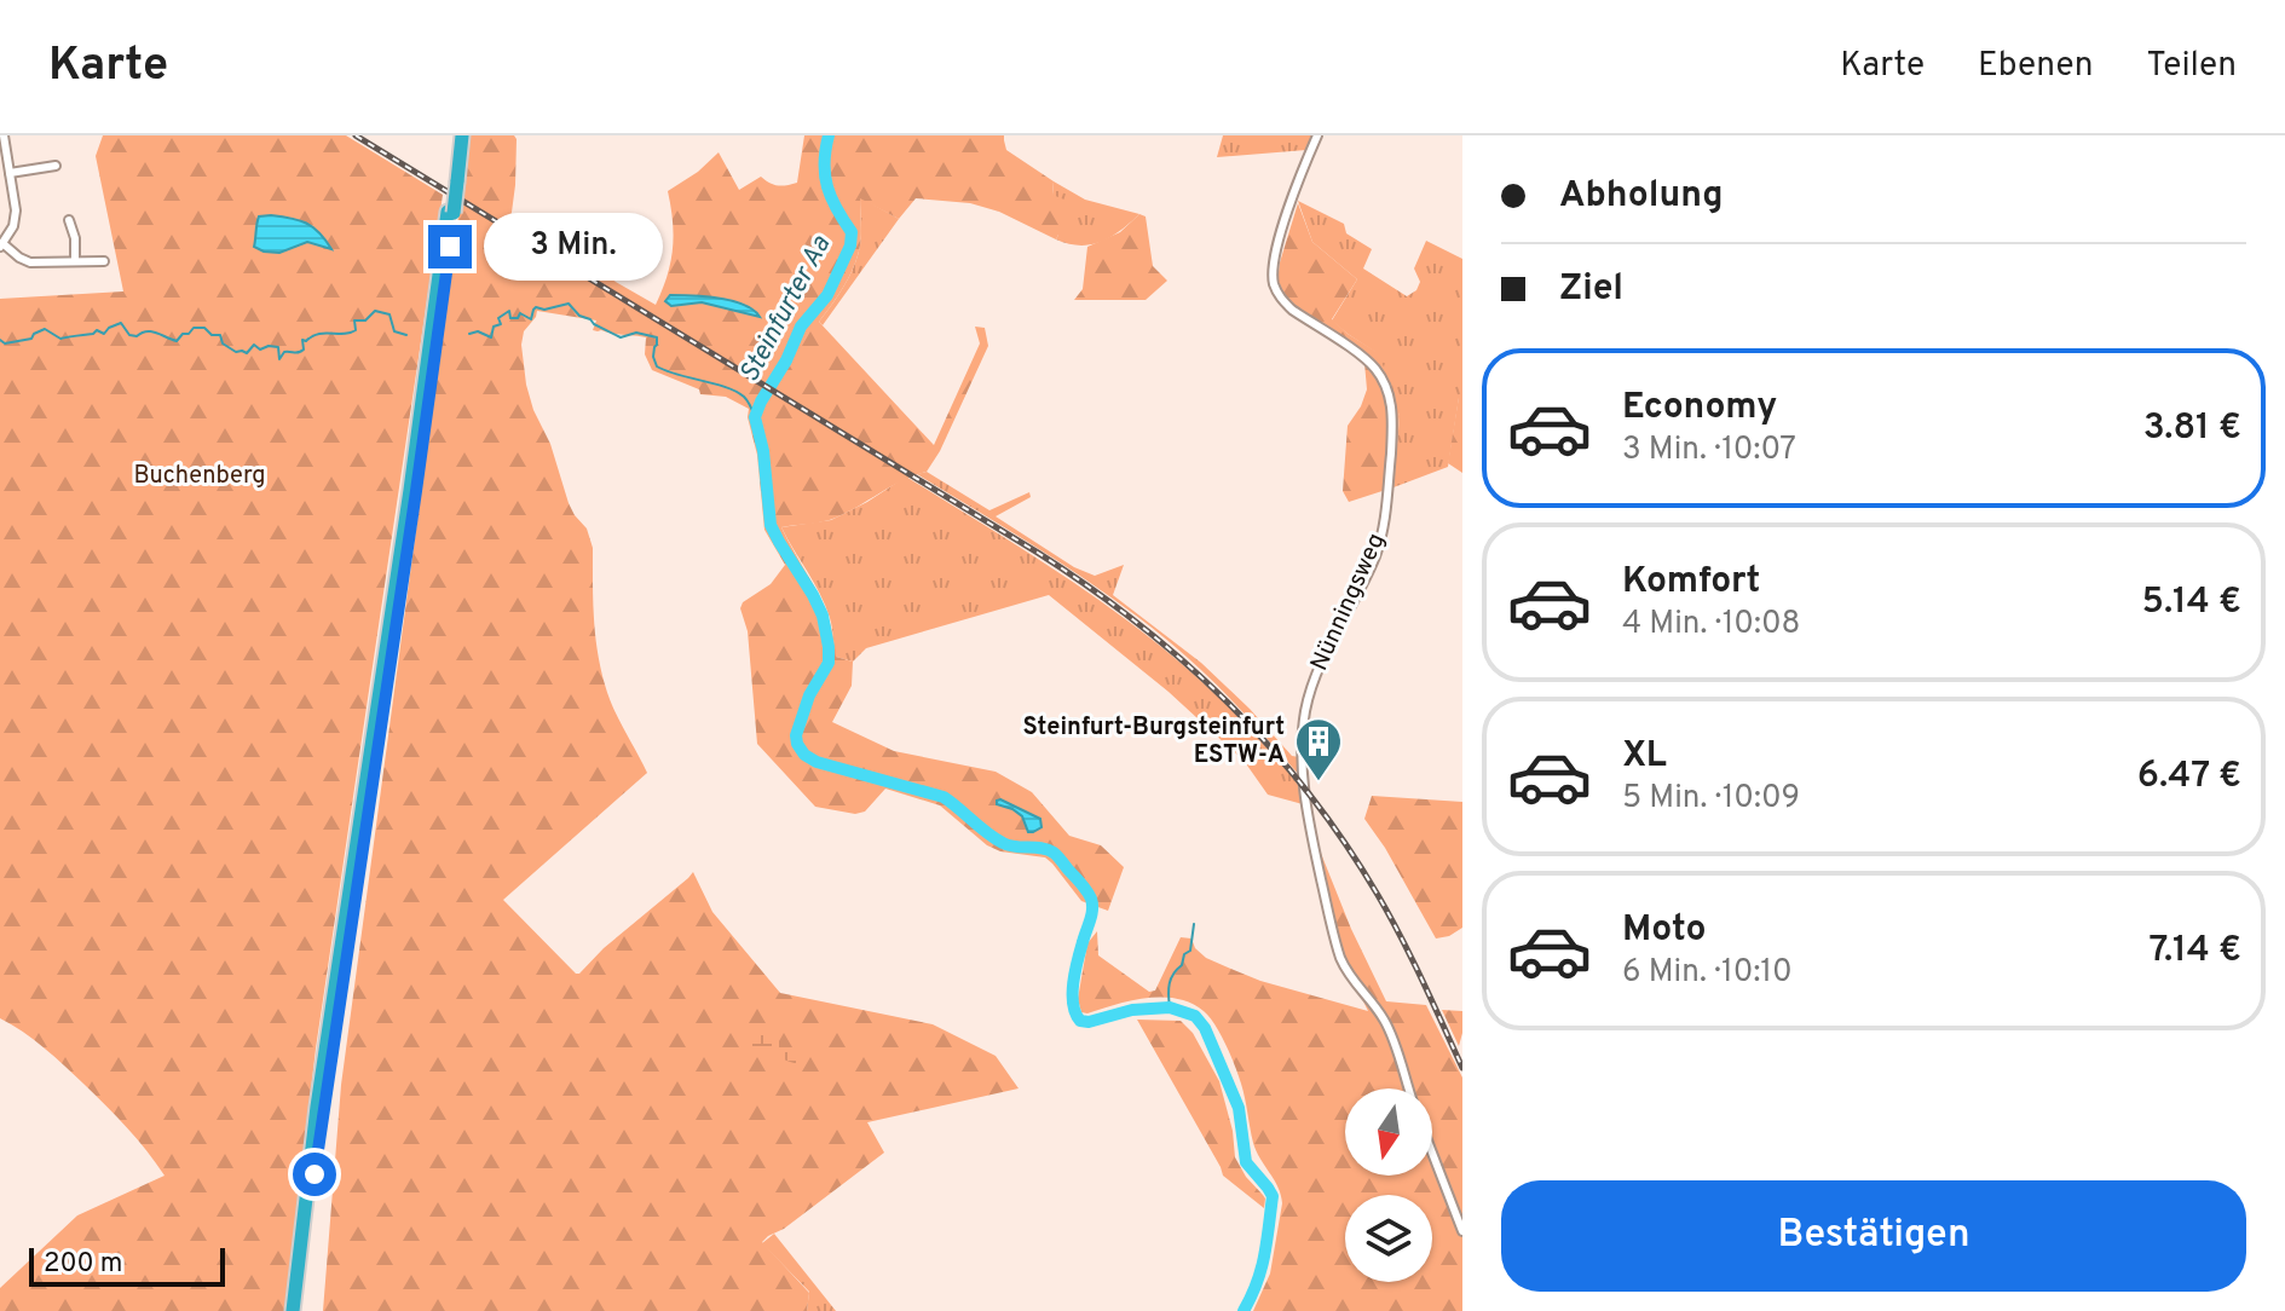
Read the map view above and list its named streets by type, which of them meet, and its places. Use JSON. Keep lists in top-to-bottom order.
{
  "streets": {
    "street": ["Nünningsweg"]
  },
  "water": ["Steinfurter Aa"],
  "parks": ["Buchenberg"],
  "places": {
    "building": ["Steinfurt-Burgsteinfurt ESTW-A"]
  },
  "scale_bar": "200 m",
  "north": "bottom",
  "page": {
    "header": "Karte",
    "nav": ["Karte", "Ebenen", "Teilen"],
    "banner": ["Abholung", "Ziel"],
    "bubble": "3 Min.",
    "list": [
      {
        "name": "Economy",
        "note": "3 Min. · 10:07",
        "value": "3.81 €"
      },
      {
        "name": "Komfort",
        "note": "4 Min. · 10:08",
        "value": "5.14 €"
      },
      {
        "name": "XL",
        "note": "5 Min. · 10:09",
        "value": "6.47 €"
      },
      {
        "name": "Moto",
        "note": "6 Min. · 10:10",
        "value": "7.14 €"
      }
    ],
    "buttons": "Bestätigen",
    "scale": "200 m"
  }
}
